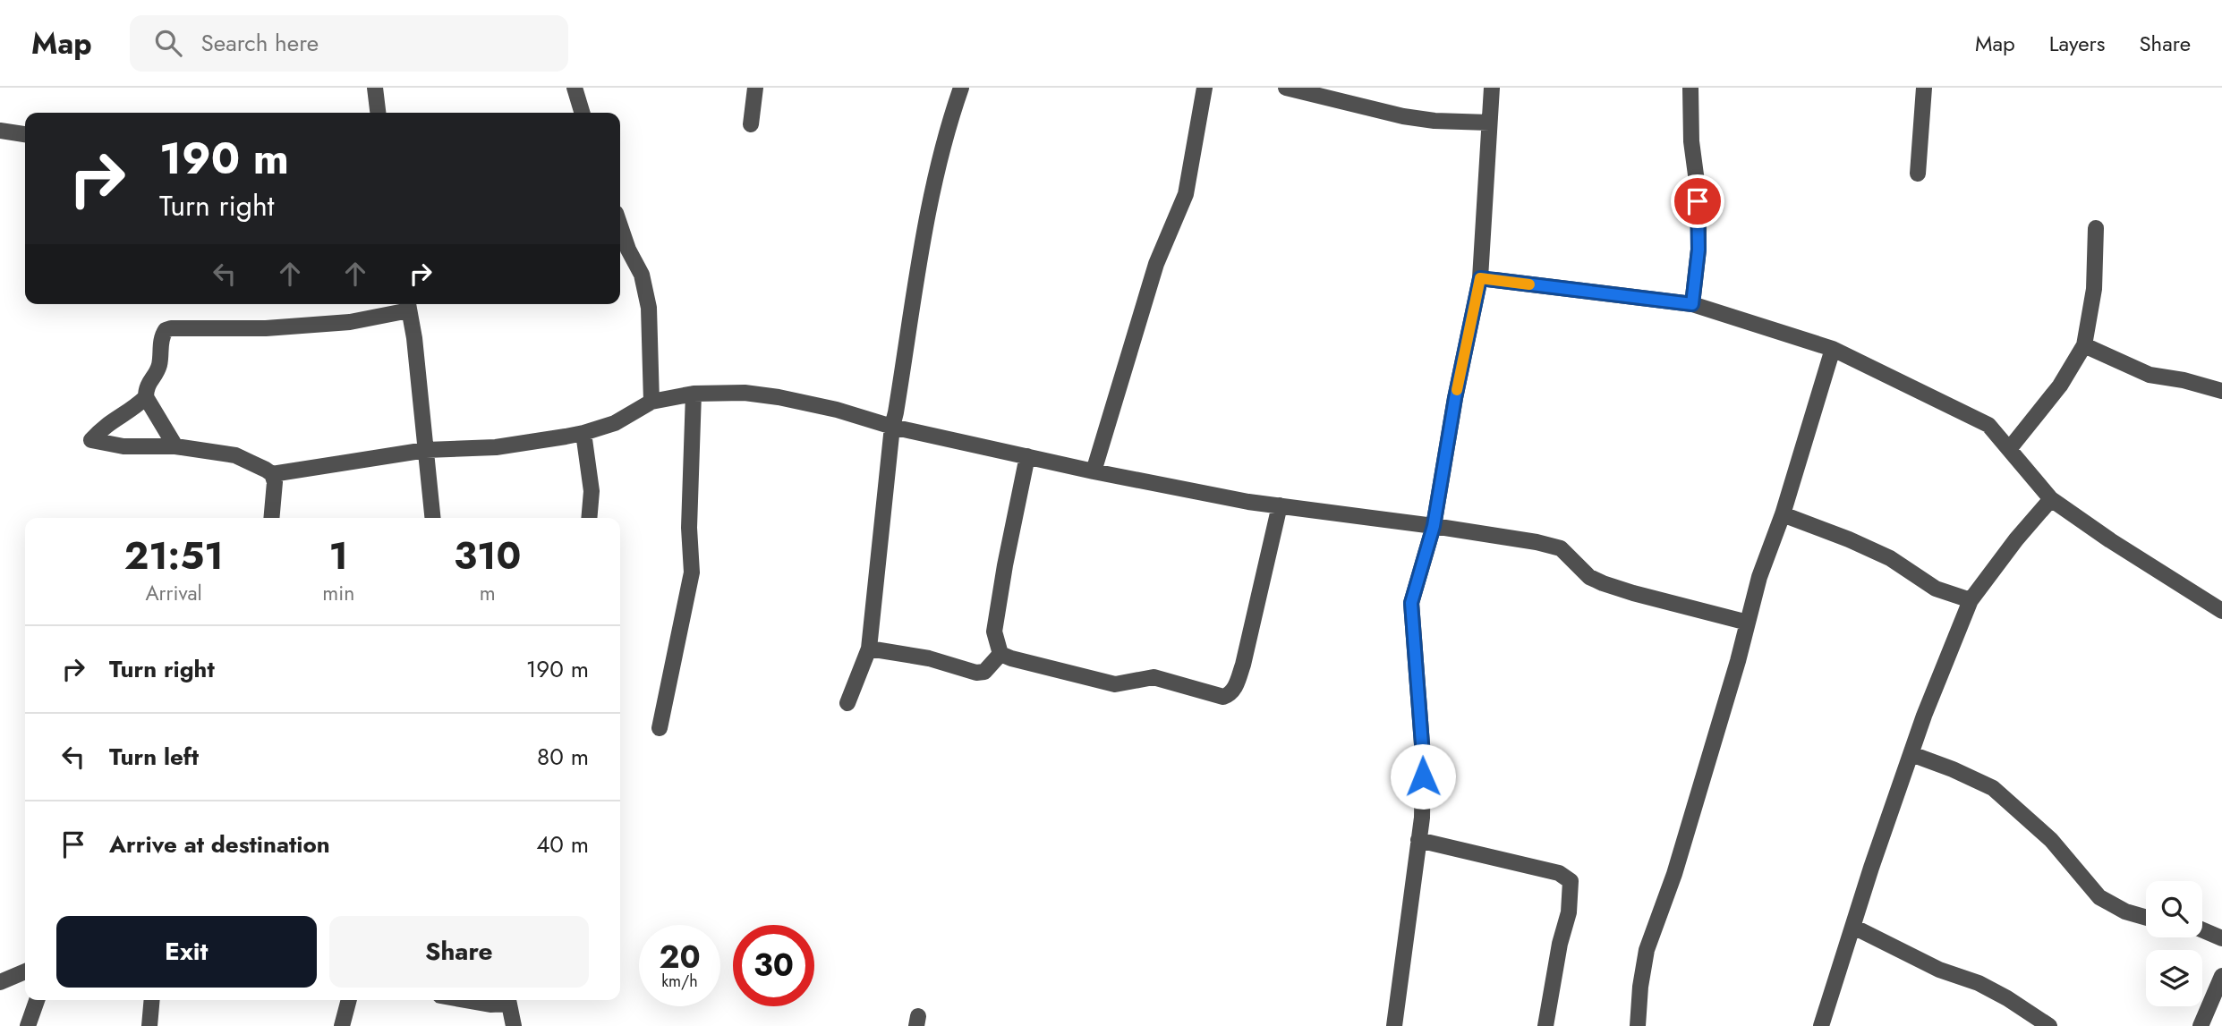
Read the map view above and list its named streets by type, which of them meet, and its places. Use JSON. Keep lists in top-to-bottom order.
{
  "page": {
    "header": "Map",
    "search": "Search here",
    "nav": ["Map", "Layers", "Share"],
    "turn": ["190 m", "Turn right"],
    "eta": [
      "21:51",
      "Arrival",
      "1",
      "min",
      "310",
      "m"
    ],
    "list": [
      {
        "name": "Turn right",
        "value": "190 m"
      },
      {
        "name": "Turn left",
        "value": "80 m"
      },
      {
        "name": "Arrive at destination",
        "value": "40 m"
      }
    ],
    "buttons": ["Exit", "Share"],
    "speed": "20 km/h",
    "limit": "30"
  }
}
